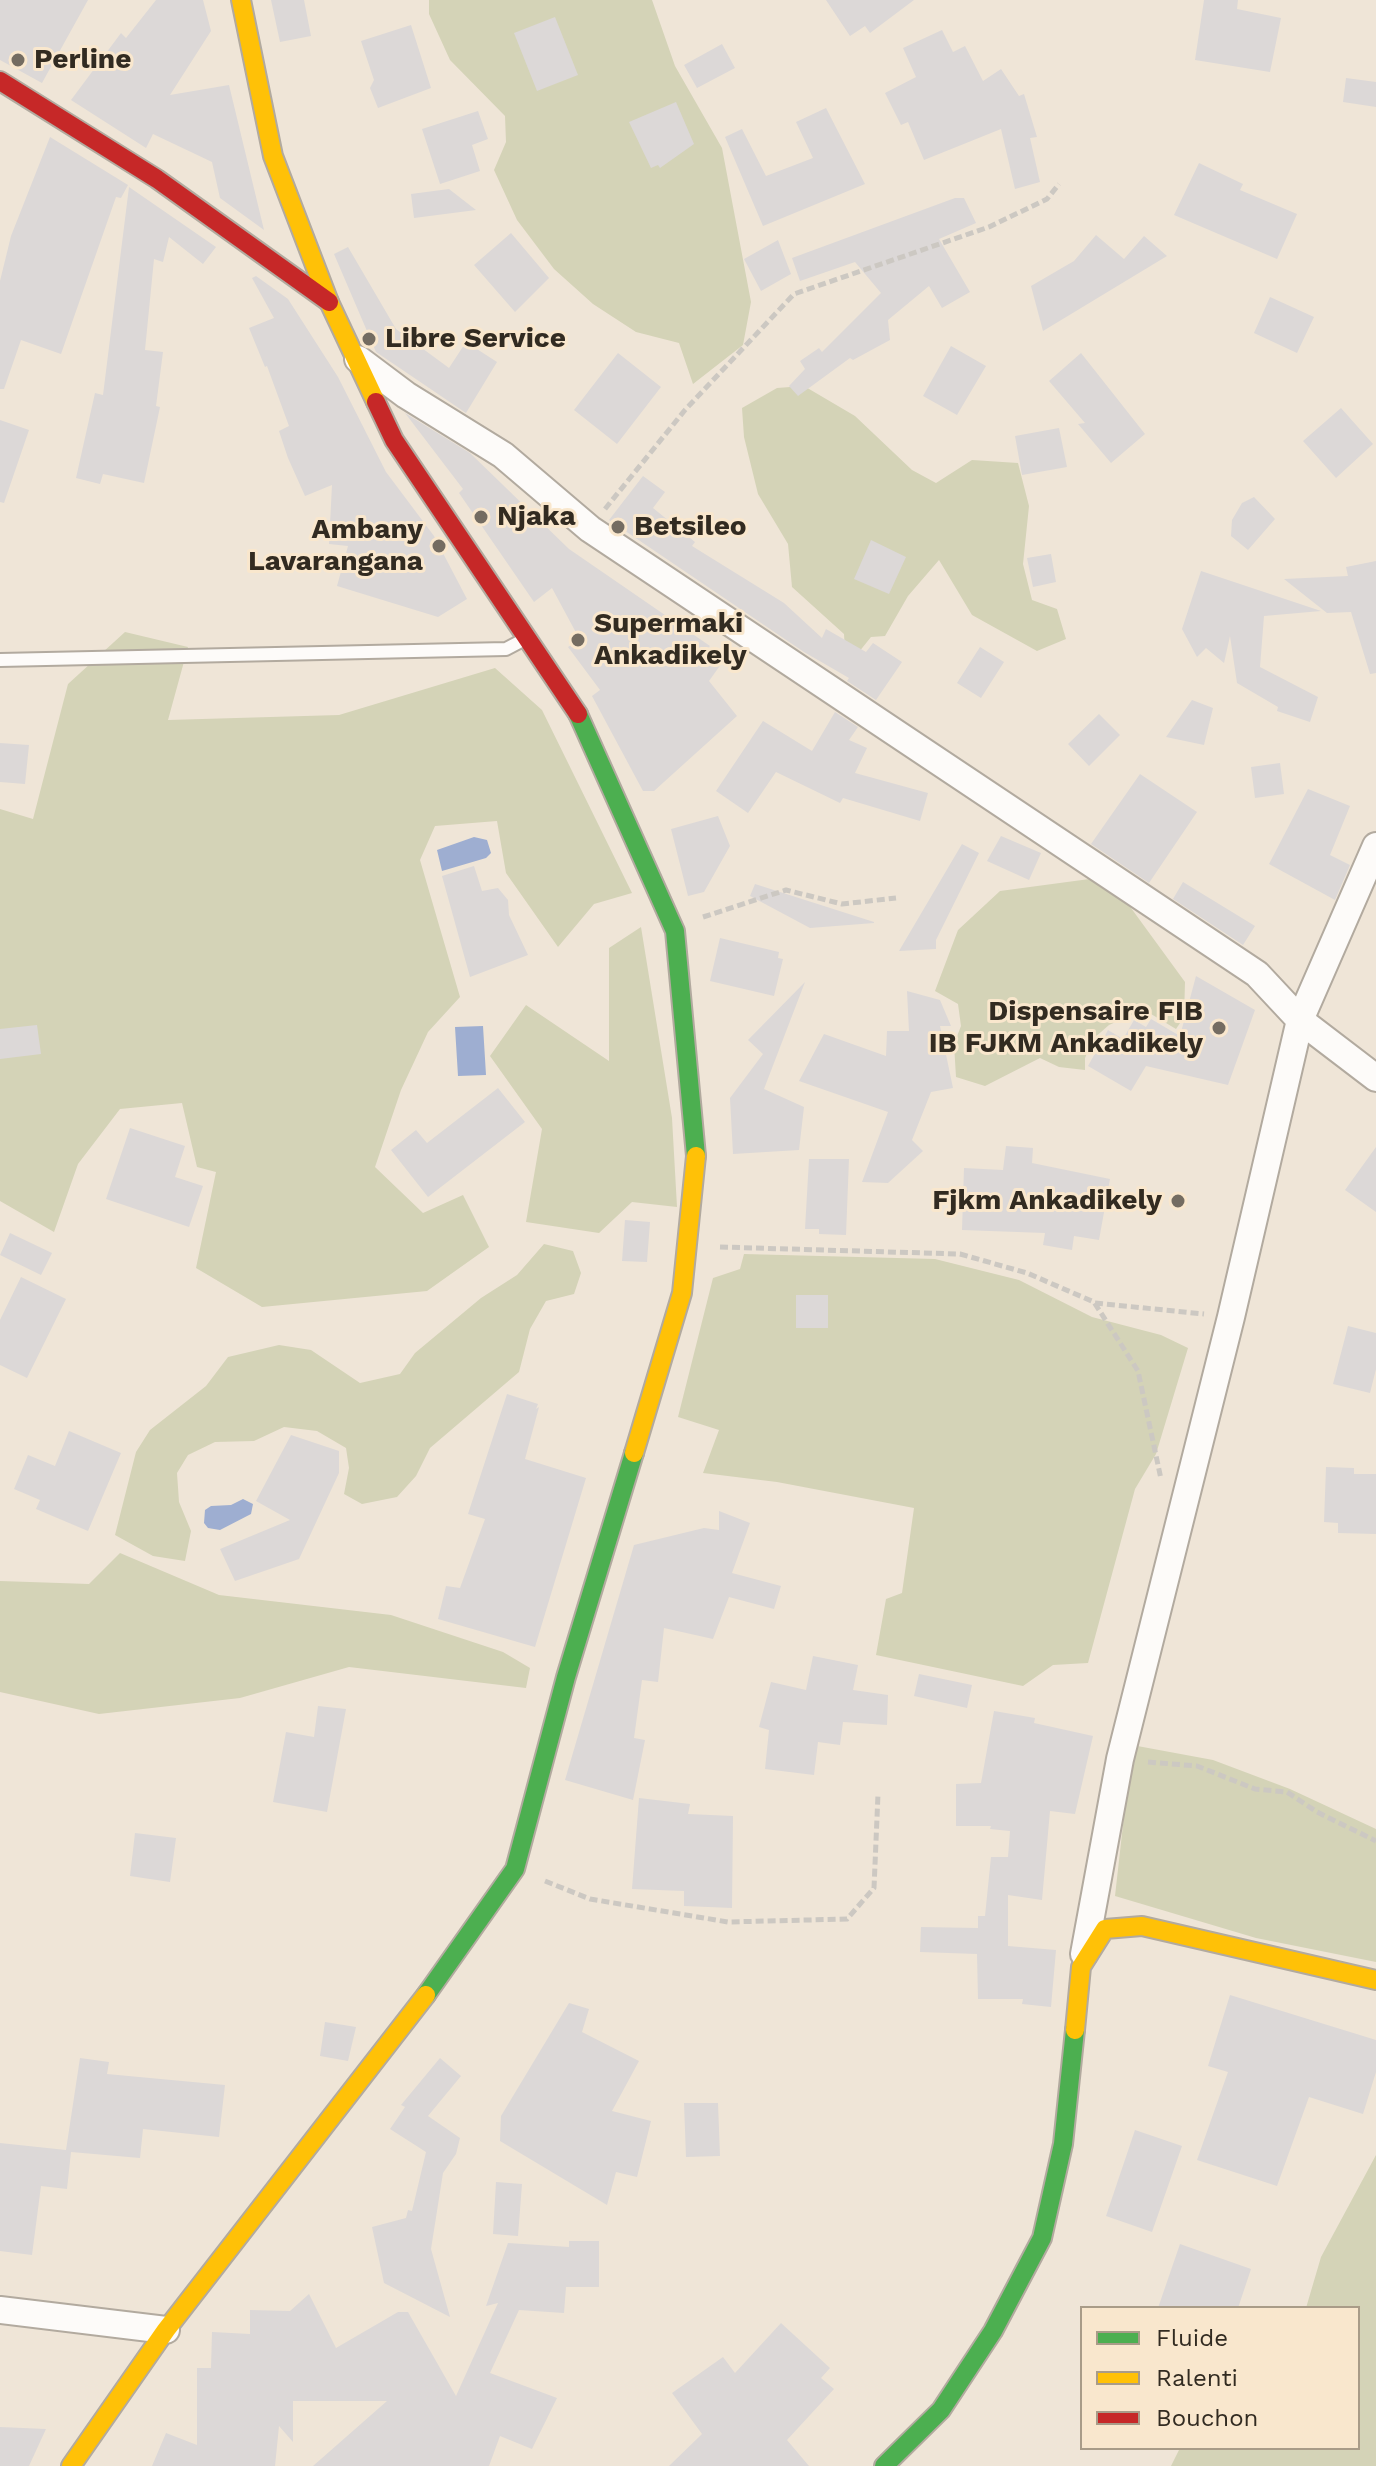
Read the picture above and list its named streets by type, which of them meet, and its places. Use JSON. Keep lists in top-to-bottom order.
{
  "places": [
    "Perline",
    "Libre Service",
    "Njaka",
    "Betsileo",
    "Ambany Lavarangana",
    "Supermaki Ankadikely",
    "Dispensaire FIB IB FJKM Ankadikely",
    "Fjkm Ankadikely"
  ],
  "legend": ["Fluide", "Ralenti", "Bouchon"]
}
